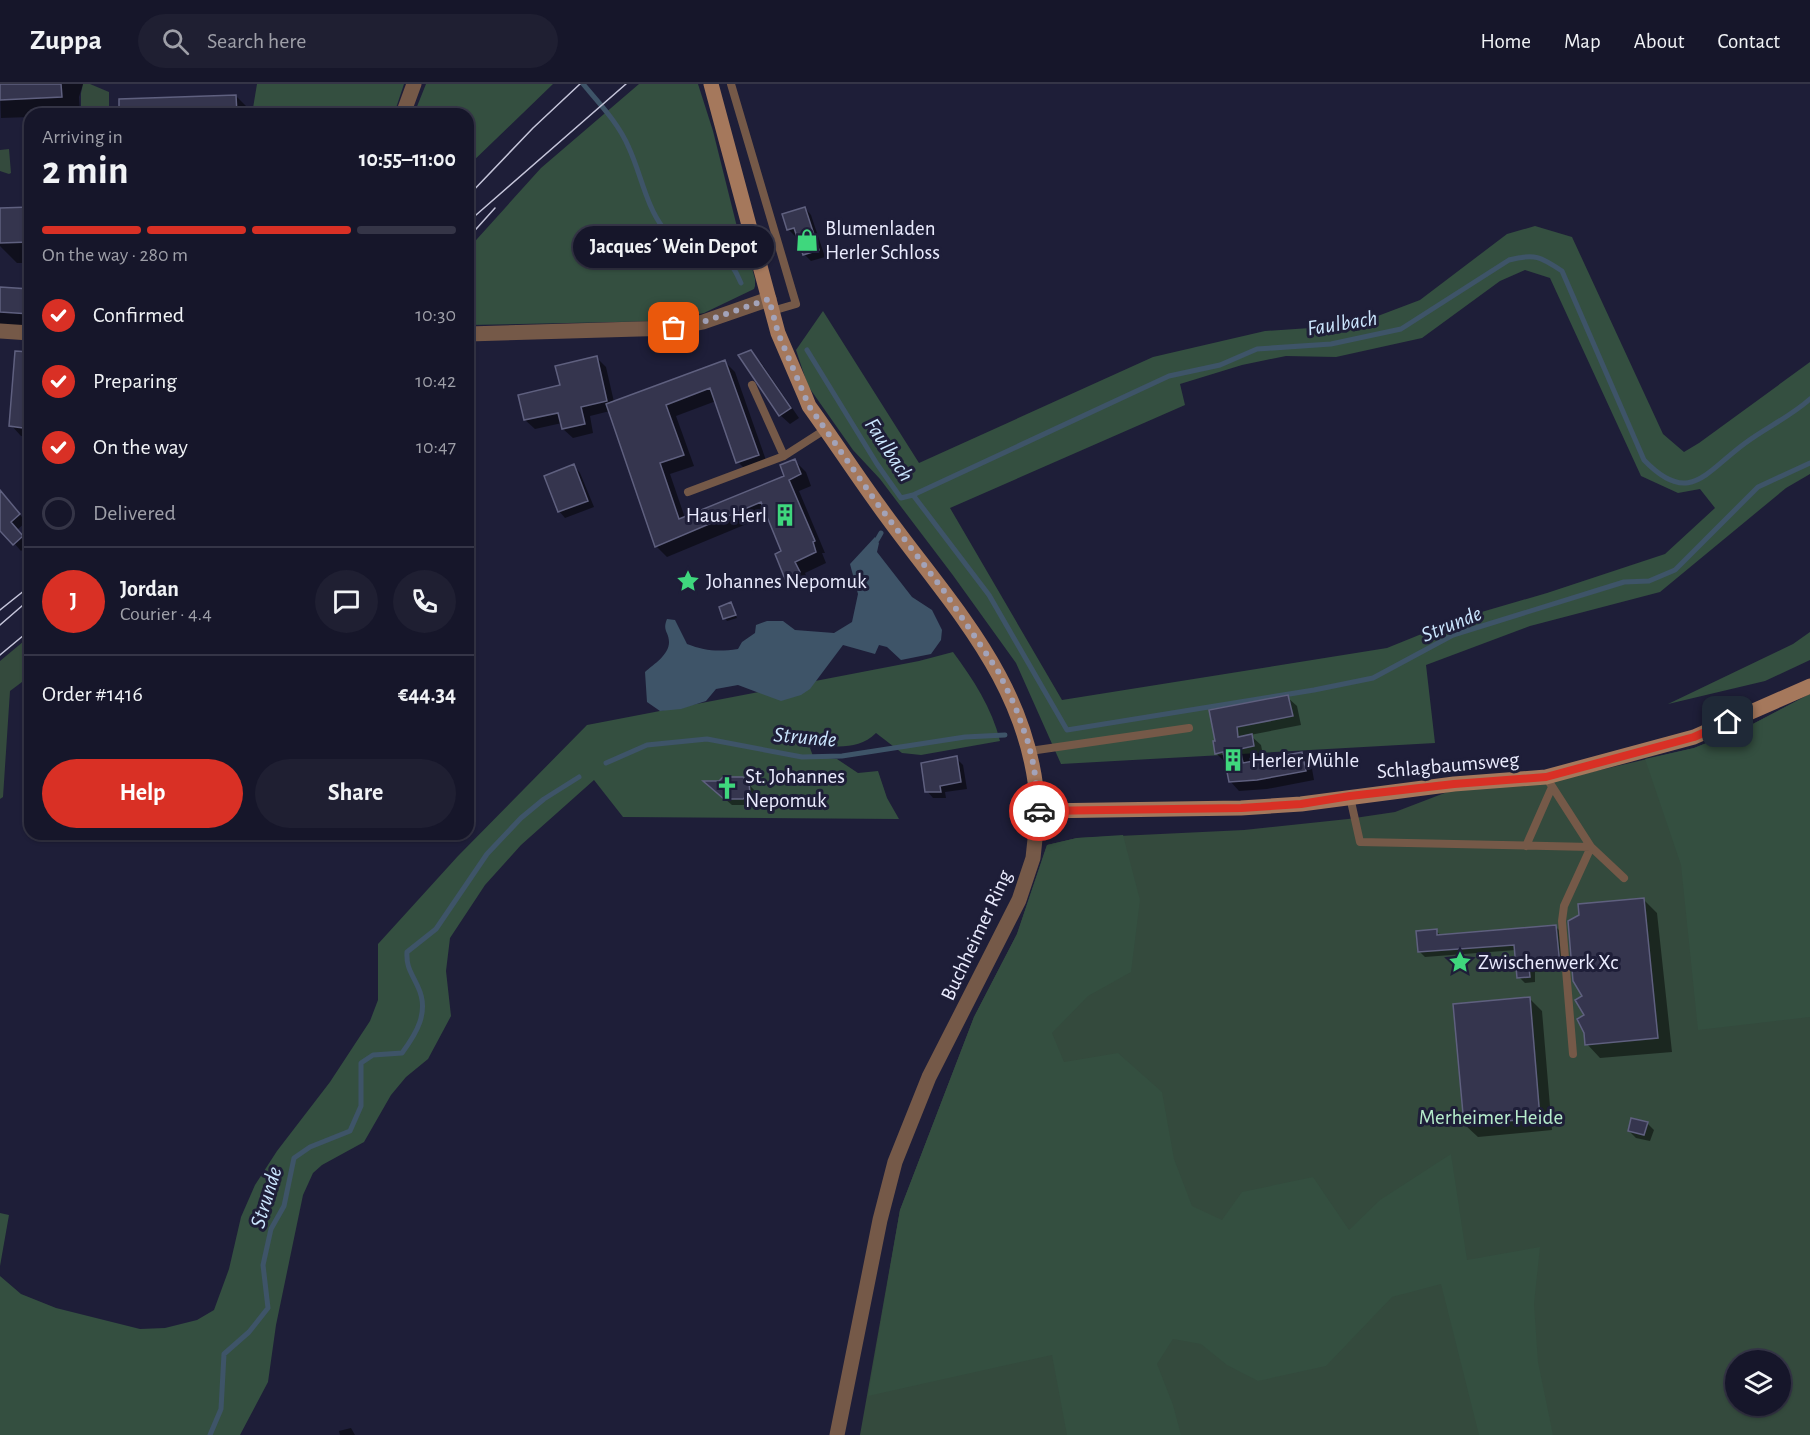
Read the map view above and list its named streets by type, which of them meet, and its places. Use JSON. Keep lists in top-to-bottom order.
{
  "streets": {
    "main road": ["Schlagbaumsweg", "Buchheimer Ring"]
  },
  "crossings": [
    ["Schlagbaumsweg", "Buchheimer Ring"]
  ],
  "water": ["Faulbach", "Strunde"],
  "parks": ["Merheimer Heide"],
  "places": {
    "shop": ["Blumenladen Herler Schloss"],
    "other": ["Jacques´ Wein Depot"],
    "building": ["Haus Herl", "Herler Mühle"],
    "place": ["Johannes Nepomuk", "Zwischenwerk Xc"],
    "church": ["St. Johannes Nepomuk"]
  },
  "page": {
    "header": "Zuppa",
    "search": "Search here",
    "nav": [
      "Home",
      "Map",
      "About",
      "Contact"
    ],
    "heading": ["2 min", "Arriving in", "10:55–11:00"],
    "panel": [
      "Jordan",
      "Courier · 4.4",
      "Order #1416",
      "€44.34"
    ],
    "bar": "On the way · 280 m",
    "bubble": "Jacques´ Wein Depot",
    "list": [
      ["Confirmed", "10:30"],
      ["Preparing", "10:42"],
      ["On the way", "10:47"],
      "Delivered"
    ],
    "round": "J",
    "buttons": ["Help", "Share"]
  }
}
